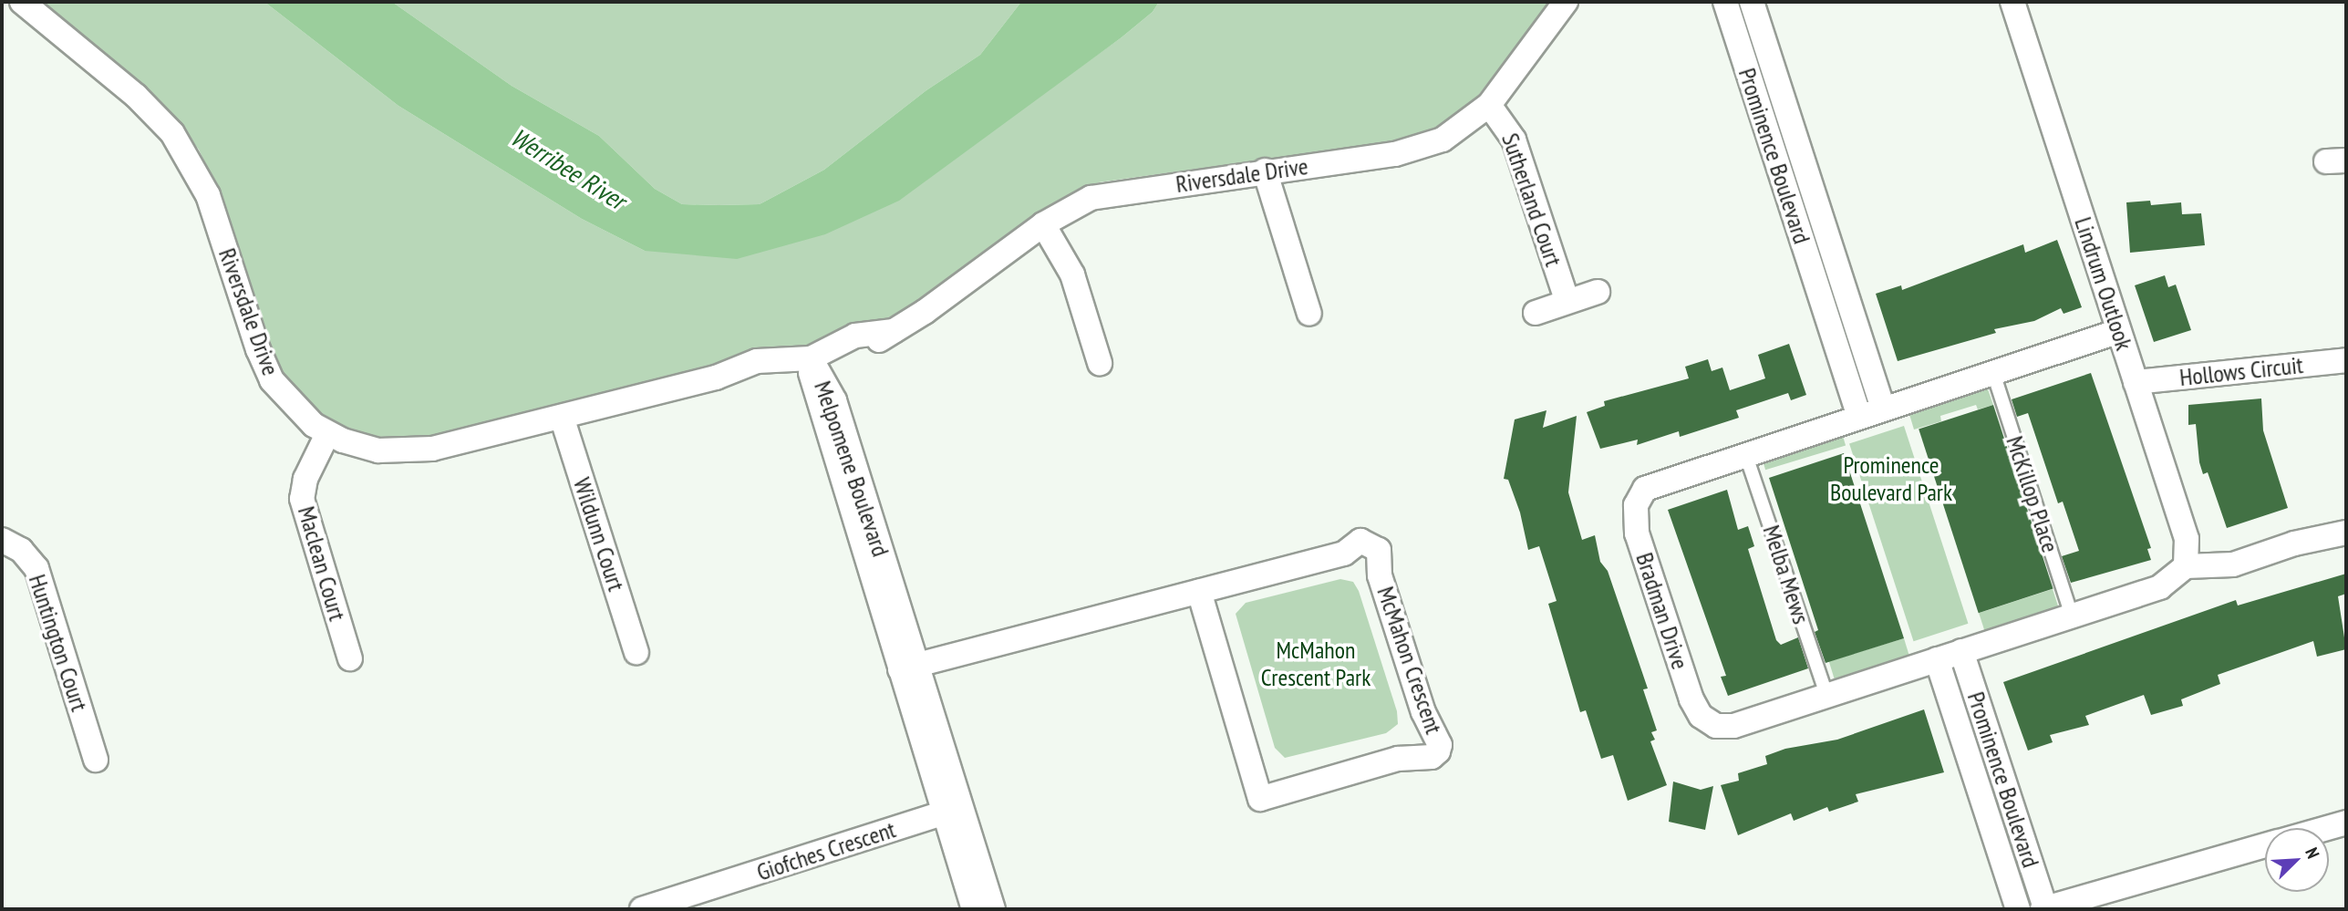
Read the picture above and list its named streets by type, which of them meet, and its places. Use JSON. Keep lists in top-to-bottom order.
{
  "streets": {
    "street": [
      "Prominence Boulevard",
      "Riversdale Drive",
      "Sutherland Court",
      "Lindrum Outlook",
      "Hollows Circuit",
      "Melpomene Boulevard",
      "Wildunn Court",
      "Maclean Court",
      "Bradman Drive",
      "Huntington Court",
      "McMahon Crescent",
      "Giofches Crescent"
    ],
    "lane": ["McKillop Place", "Melba Mews"]
  },
  "crossings": [
    ["Prominence Boulevard", "Bradman Drive"],
    ["Riversdale Drive", "Sutherland Court"],
    ["Riversdale Drive", "Melpomene Boulevard"],
    ["Riversdale Drive", "Wildunn Court"],
    ["Riversdale Drive", "Maclean Court"],
    ["Lindrum Outlook", "Hollows Circuit"],
    ["Lindrum Outlook", "Bradman Drive"],
    ["Melpomene Boulevard", "McMahon Crescent"],
    ["Melpomene Boulevard", "Giofches Crescent"],
    ["McKillop Place", "Bradman Drive"],
    ["Melba Mews", "Bradman Drive"]
  ],
  "water": ["Werribee River"],
  "parks": ["Prominence Boulevard Park", "McMahon Crescent Park"],
  "north": "top right"
}
